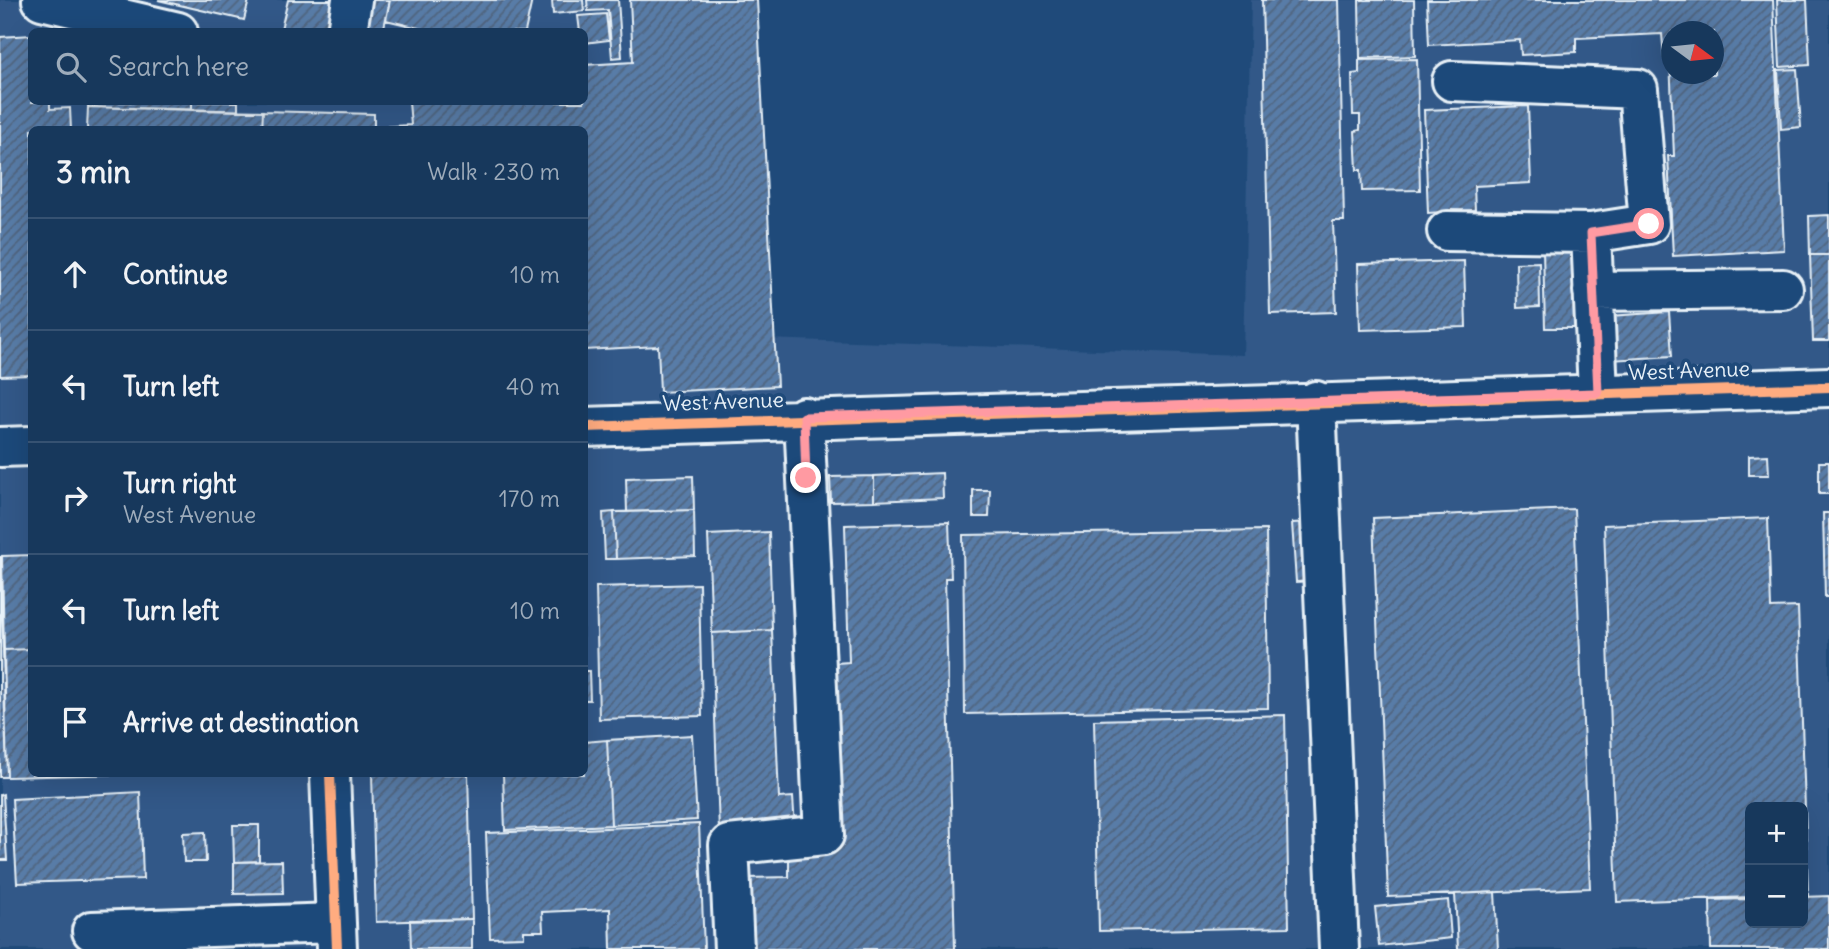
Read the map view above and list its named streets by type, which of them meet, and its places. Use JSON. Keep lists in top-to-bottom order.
{
  "streets": {
    "street": ["West Avenue"]
  },
  "north": "right",
  "page": {
    "search": "Search here",
    "heading": ["3 min", "Walk · 230 m"],
    "list": [
      ["Continue", "10 m"],
      ["Turn left", "40 m"],
      ["Turn right", "West Avenue", "170 m"],
      ["Turn left", "10 m"],
      "Arrive at destination"
    ],
    "map_buttons": ["+", "−"]
  }
}
